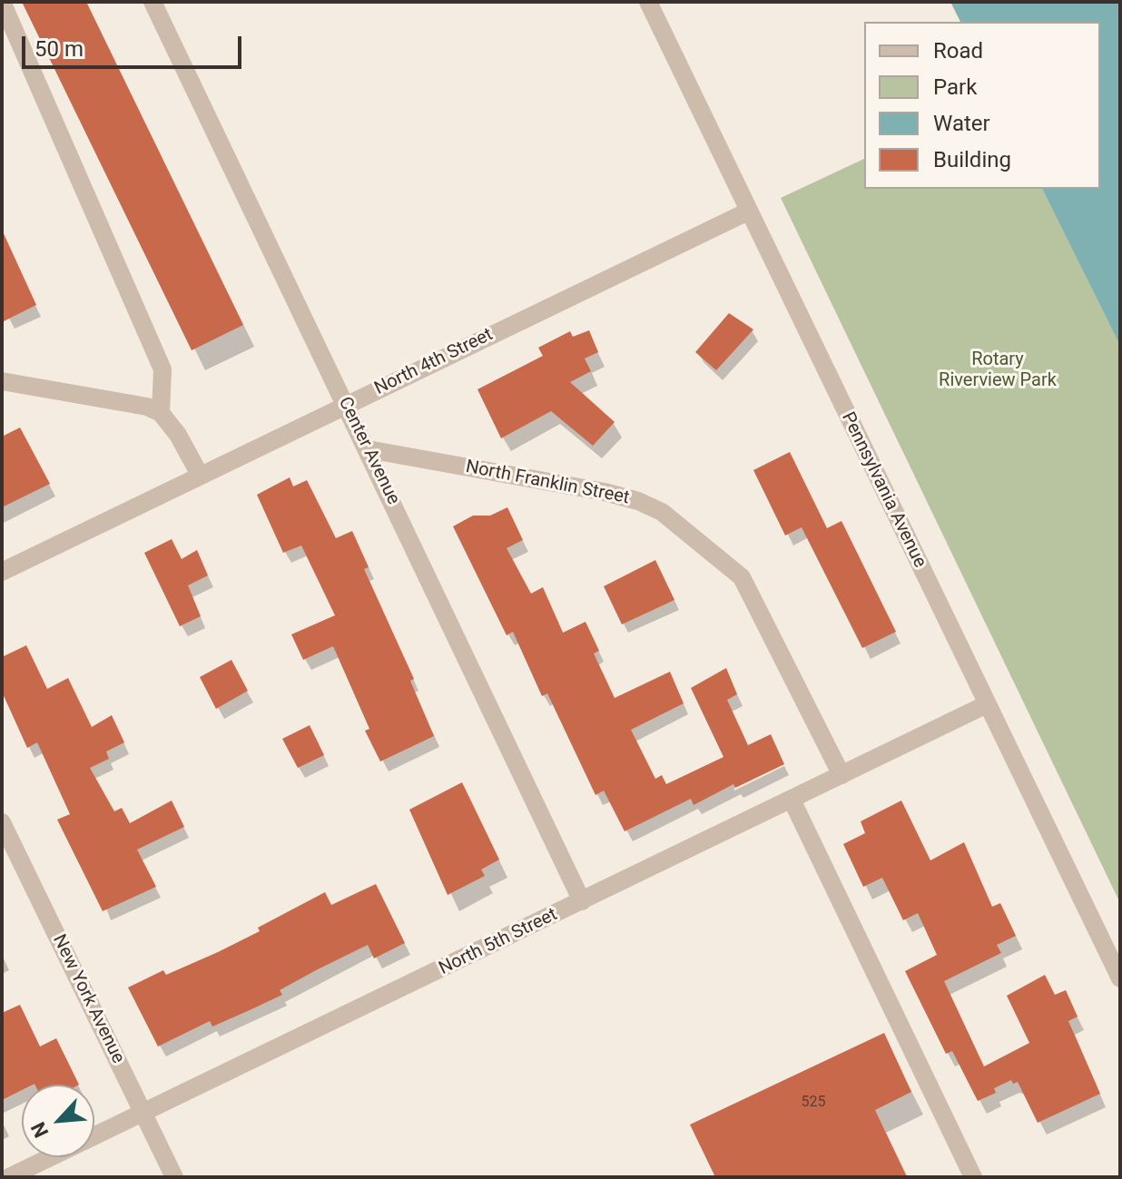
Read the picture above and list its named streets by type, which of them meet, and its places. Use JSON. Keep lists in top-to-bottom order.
{
  "streets": {
    "street": [
      "North 4th Street",
      "Center Avenue",
      "North Franklin Street",
      "Pennsylvania Avenue",
      "North 5th Street",
      "New York Avenue"
    ]
  },
  "crossings": [
    ["North 4th Street", "Center Avenue"],
    ["North 4th Street", "Pennsylvania Avenue"],
    ["Center Avenue", "North Franklin Street"],
    ["Center Avenue", "North 5th Street"],
    ["North Franklin Street", "North 5th Street"],
    ["Pennsylvania Avenue", "North 5th Street"],
    ["North 5th Street", "New York Avenue"]
  ],
  "parks": ["Rotary Riverview Park"],
  "house_numbers": ["525"],
  "legend": [
    "Road",
    "Park",
    "Water",
    "Building"
  ],
  "scale_bar": "50 m",
  "north": "bottom left"
}
